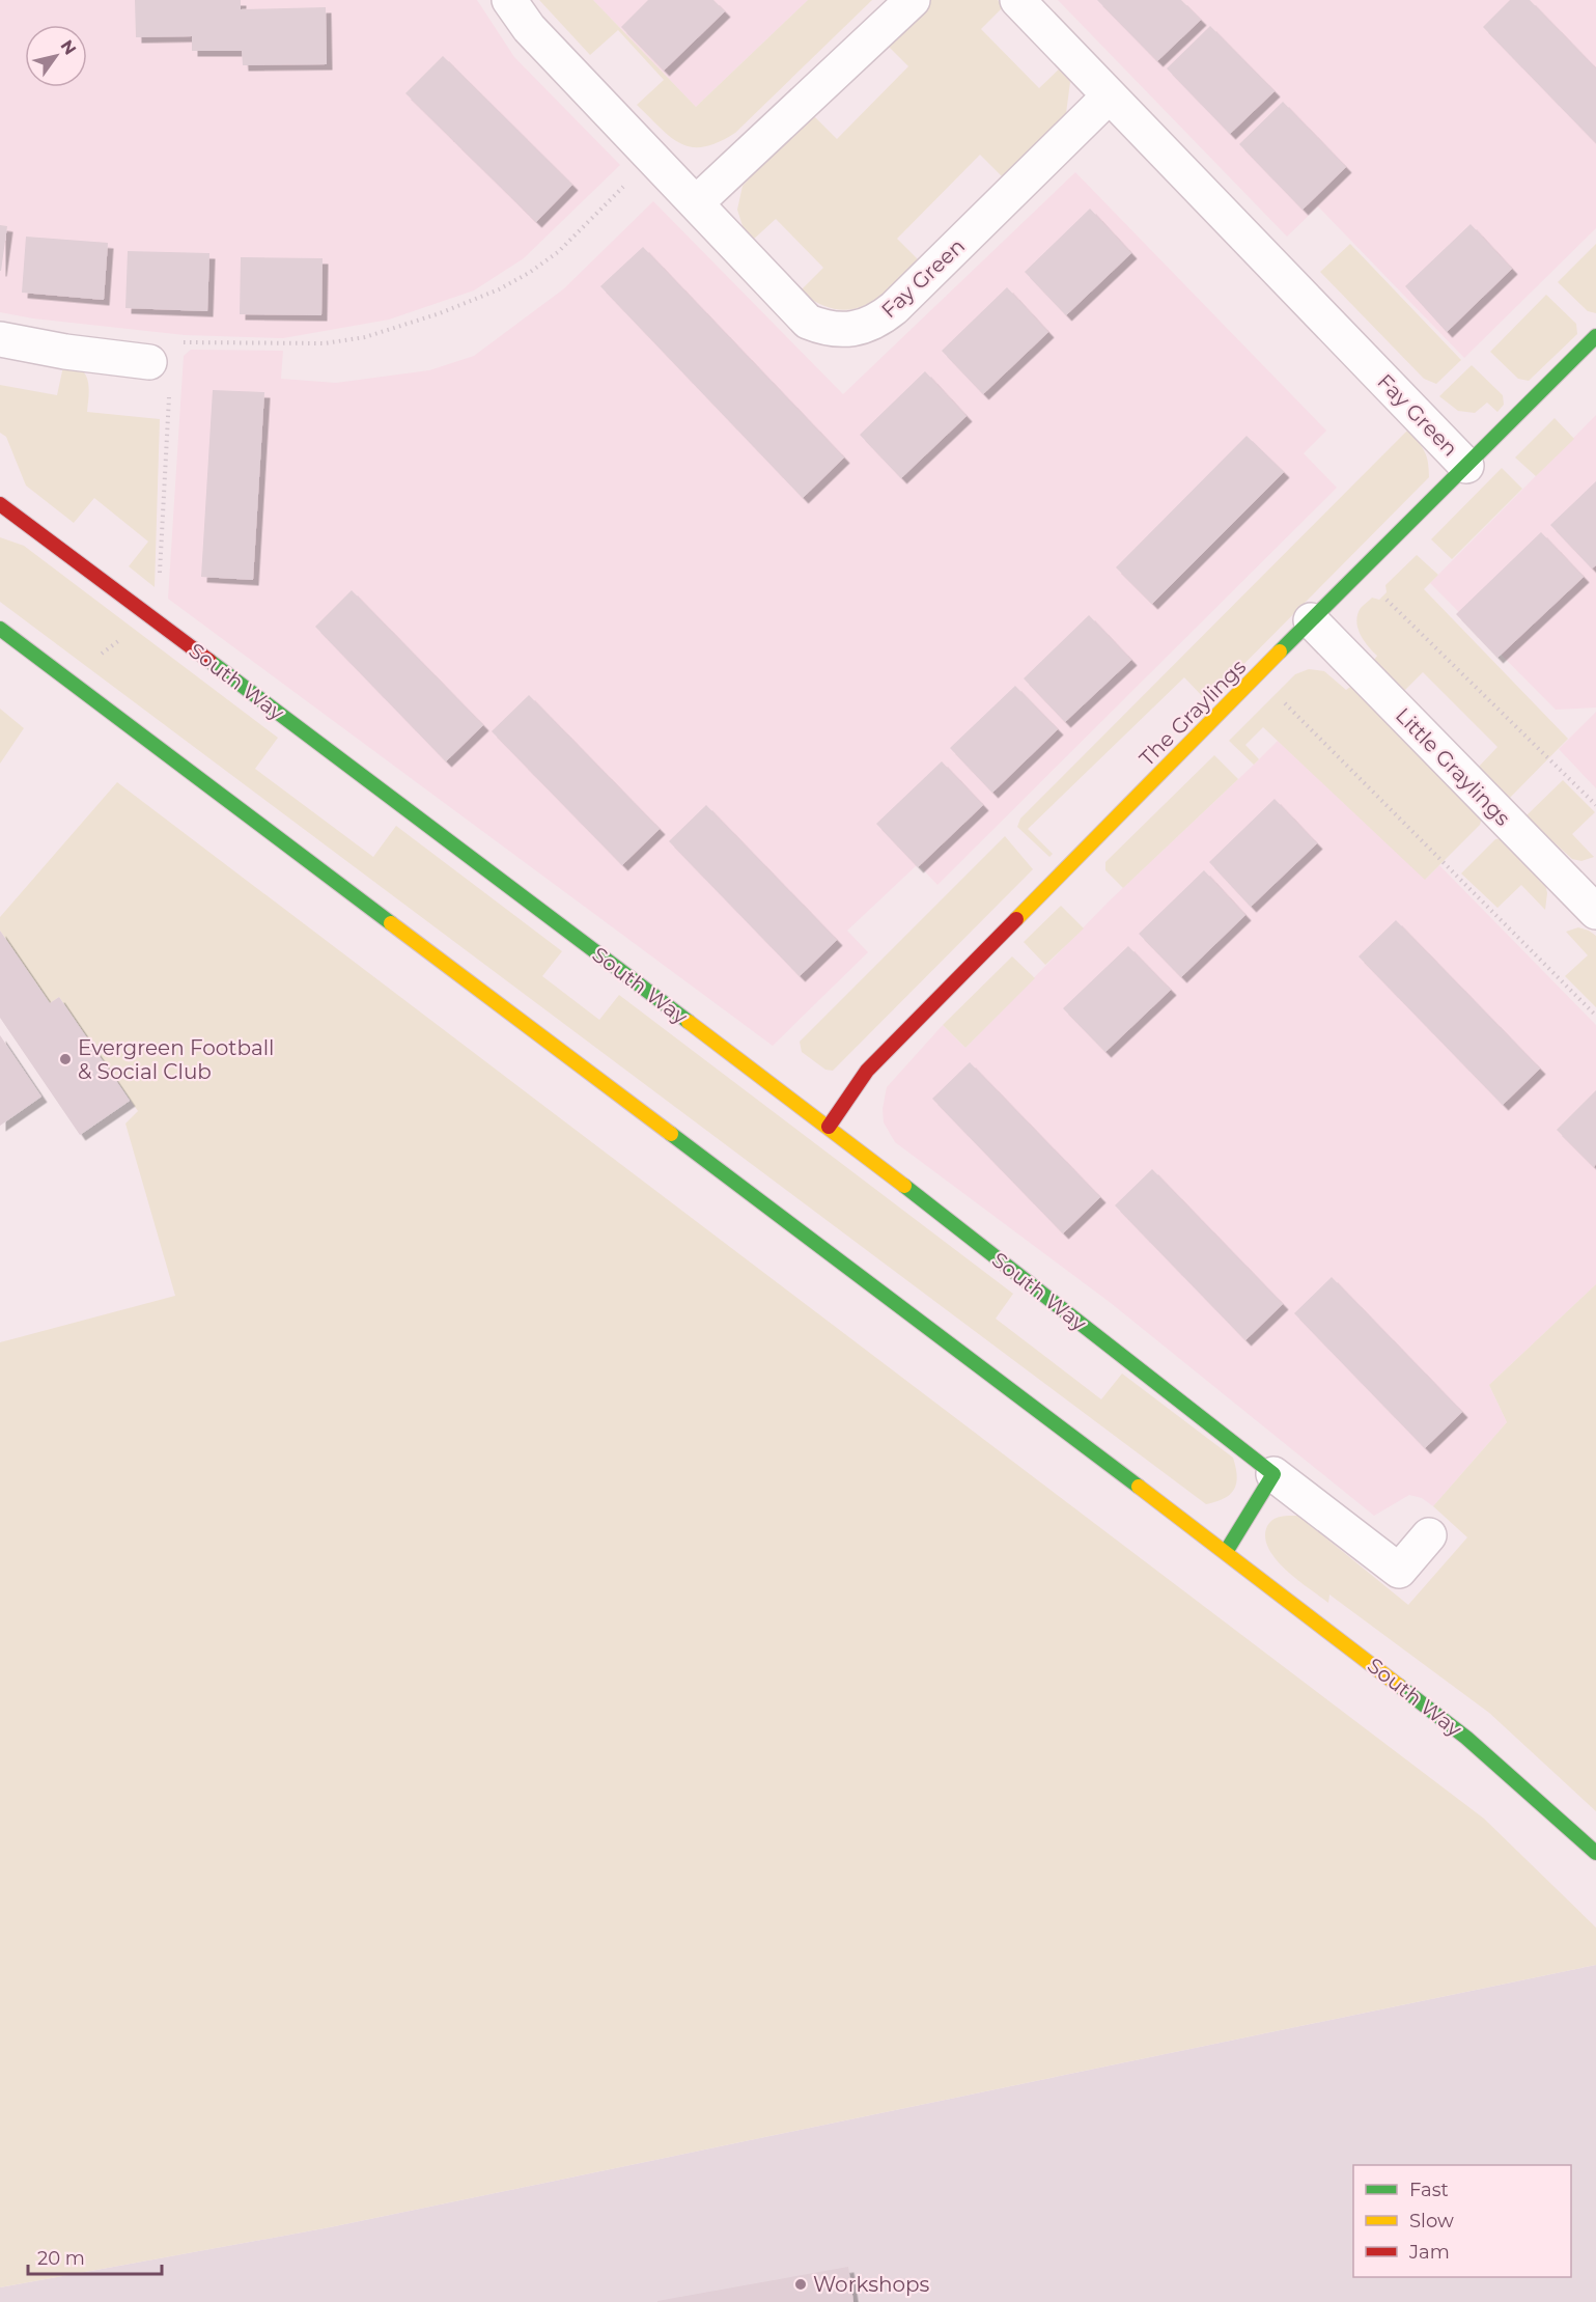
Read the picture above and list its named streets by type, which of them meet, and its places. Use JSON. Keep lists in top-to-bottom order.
{
  "streets": {
    "street": [
      "Fay Green",
      "South Way",
      "The Graylings",
      "Little Graylings"
    ]
  },
  "crossings": [
    ["Fay Green", "The Graylings"],
    ["South Way", "The Graylings"],
    ["The Graylings", "Little Graylings"]
  ],
  "places": ["Evergreen Football & Social Club", "Workshops"],
  "legend": ["Fast", "Slow", "Jam"],
  "scale_bar": "20 m",
  "north": "top right"
}
